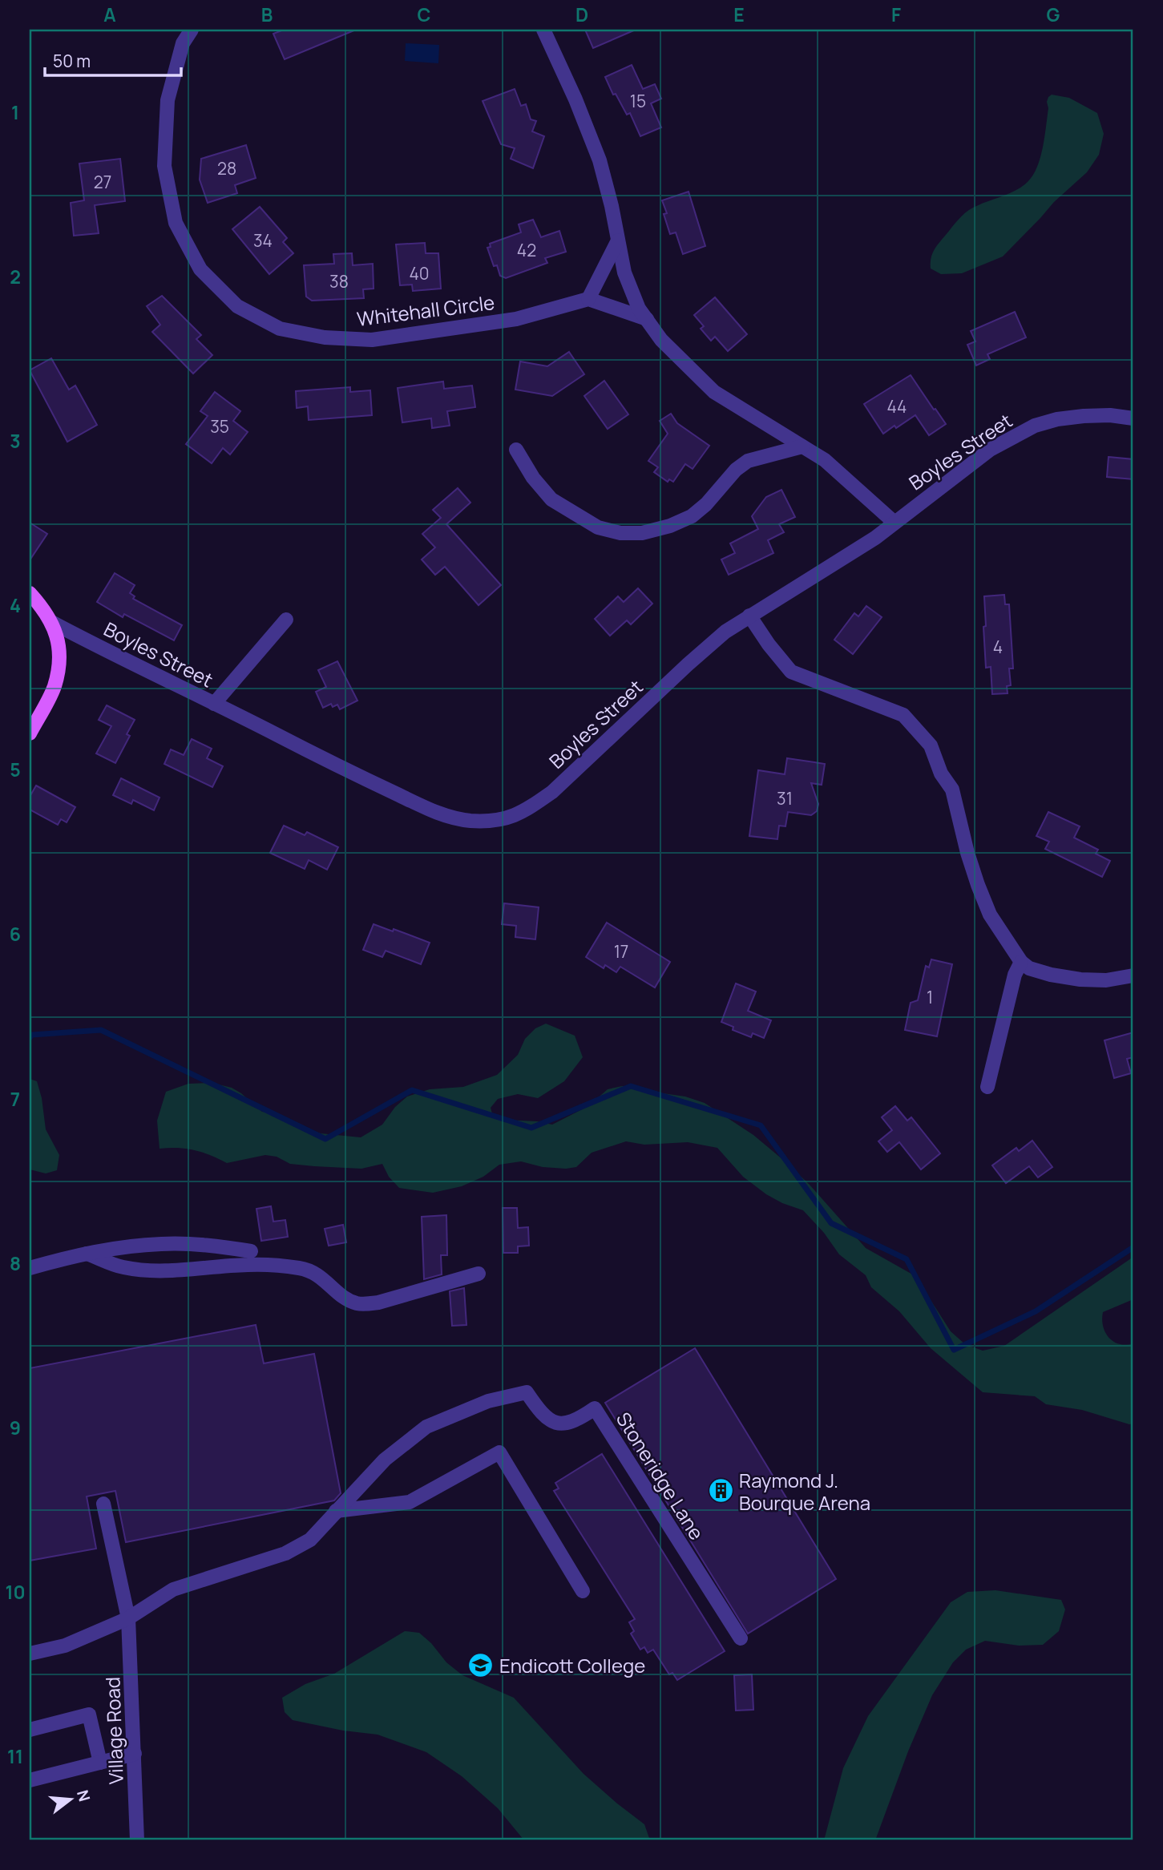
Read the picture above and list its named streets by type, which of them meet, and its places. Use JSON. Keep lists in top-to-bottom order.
{
  "streets": {
    "street": [
      "Whitehall Circle",
      "Boyles Street",
      "Stoneridge Lane",
      "Village Road"
    ]
  },
  "crossings": [
    ["Stoneridge Lane", "Village Road"]
  ],
  "places": {
    "building": ["Raymond J. Bourque Arena"],
    "school or university": ["Endicott College"]
  },
  "house_numbers": [
    "15",
    "28",
    "27",
    "34",
    "42",
    "40",
    "38",
    "44",
    "35",
    "4",
    "31",
    "17",
    "1"
  ],
  "scale_bar": "50 m",
  "north": "right",
  "grid": {
    "columns": [
      "A",
      "B",
      "C",
      "D",
      "E",
      "F",
      "G"
    ],
    "rows": [
      "1",
      "2",
      "3",
      "4",
      "5",
      "6",
      "7",
      "8",
      "9",
      "10",
      "11"
    ]
  }
}
